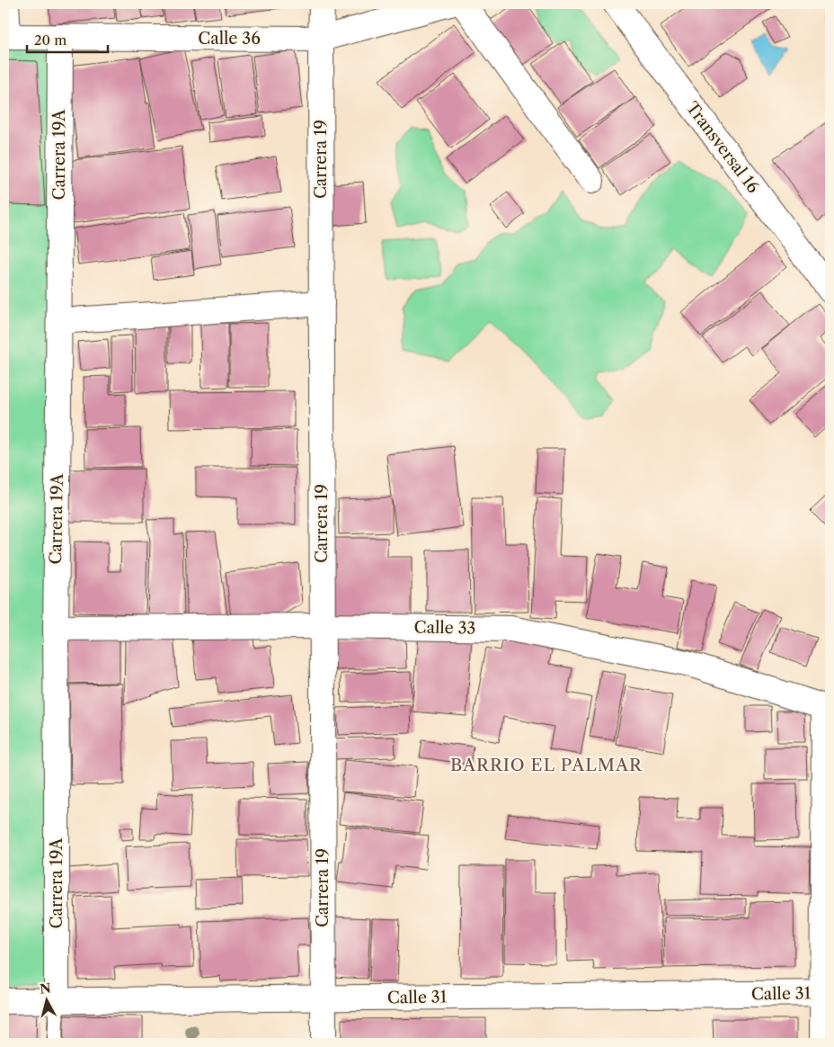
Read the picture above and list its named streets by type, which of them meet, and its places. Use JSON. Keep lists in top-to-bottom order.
{
  "streets": {
    "street": [
      "Calle 36",
      "Transversal 16",
      "Carrera 19A",
      "Carrera 19",
      "Calle 33",
      "Calle 31"
    ]
  },
  "crossings": [
    ["Calle 36", "Carrera 19A"],
    ["Calle 36", "Carrera 19"],
    ["Carrera 19A", "Calle 33"],
    ["Carrera 19A", "Calle 31"],
    ["Carrera 19", "Calle 33"],
    ["Carrera 19", "Calle 31"],
    ["Calle 33", "Calle 31"]
  ],
  "districts": ["BARRIO EL PALMAR"],
  "scale_bar": "20 m",
  "north": "top"
}
